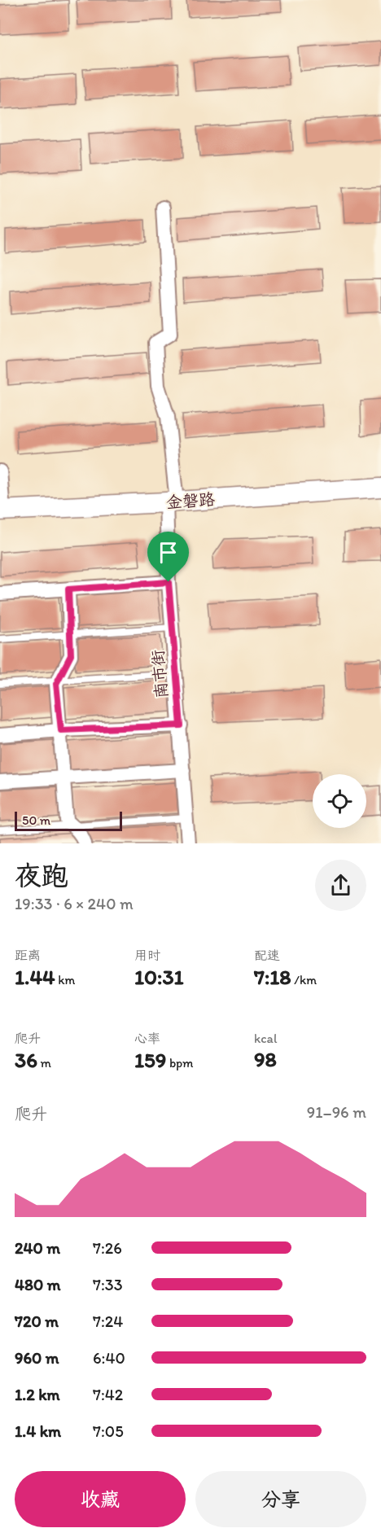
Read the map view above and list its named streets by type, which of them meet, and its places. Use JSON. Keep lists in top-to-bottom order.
{
  "streets": {
    "street": ["金磐路", "南市街"]
  },
  "crossings": [
    ["金磐路", "南市街"]
  ],
  "scale_bar": "50 m",
  "page": {
    "scale": "50 m",
    "heading": ["夜跑", "19:33 · 6 × 240 m"],
    "stats": [
      ["距离", "1.44 km"],
      ["用时", "10:31"],
      ["配速", "7:18 /km"],
      ["爬升", "36 m"],
      ["心率", "159 bpm"],
      ["kcal", "98"]
    ],
    "chart": ["爬升", "91–96 m"],
    "list": [
      {
        "name": "240 m",
        "note": "7:26"
      },
      {
        "name": "480 m",
        "note": "7:33"
      },
      {
        "name": "720 m",
        "note": "7:24"
      },
      {
        "name": "960 m",
        "note": "6:40"
      },
      {
        "name": "1.2 km",
        "note": "7:42"
      },
      {
        "name": "1.4 km",
        "note": "7:05"
      }
    ],
    "buttons": ["收藏", "分享"]
  }
}
